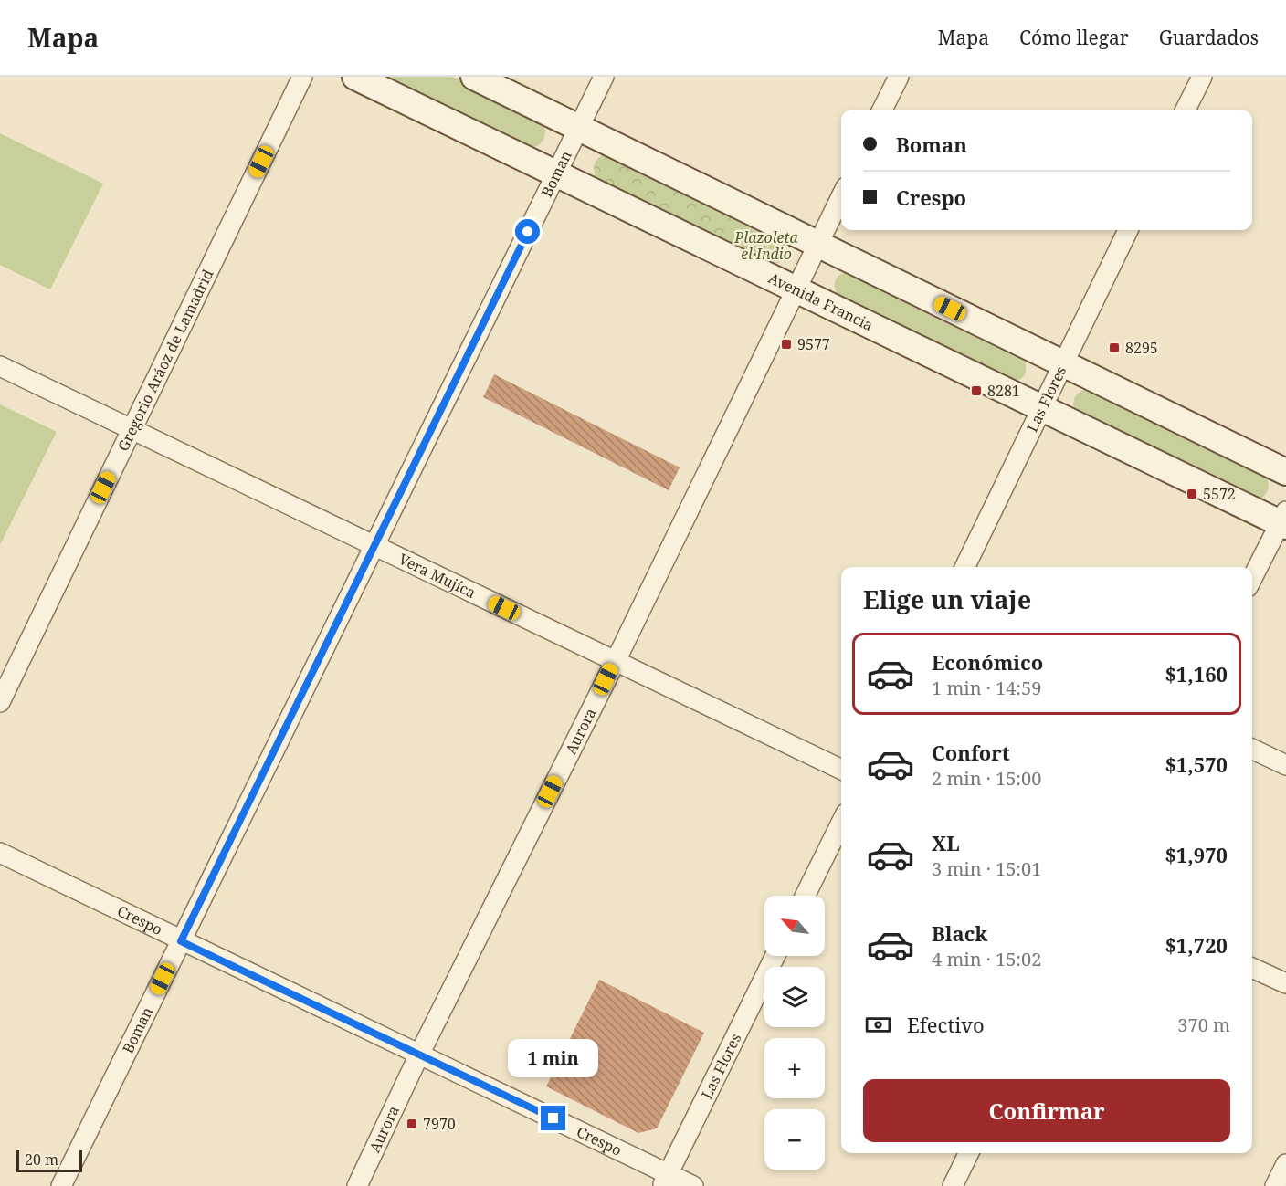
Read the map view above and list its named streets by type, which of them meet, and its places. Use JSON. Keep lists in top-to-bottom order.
{
  "streets": {
    "street": [
      "Boman",
      "Avenida Francia",
      "Gregorio Aráoz de Lamadrid",
      "Las Flores",
      "Vera Mujíca",
      "Aurora",
      "Crespo"
    ]
  },
  "crossings": [
    ["Boman", "Avenida Francia"],
    ["Boman", "Vera Mujíca"],
    ["Boman", "Crespo"],
    ["Avenida Francia", "Las Flores"],
    ["Avenida Francia", "Aurora"],
    ["Gregorio Aráoz de Lamadrid", "Vera Mujíca"],
    ["Las Flores", "Crespo"],
    ["Vera Mujíca", "Aurora"],
    ["Aurora", "Crespo"]
  ],
  "parks": ["Plazoleta el Indio"],
  "places": {
    "transit": [
      "9577",
      "8295",
      "8281",
      "5572",
      "7970"
    ]
  },
  "scale_bar": "20 m",
  "north": "top left",
  "page": {
    "header": "Mapa",
    "nav": ["Mapa", "Cómo llegar", "Guardados"],
    "banner": ["Boman", "Crespo"],
    "heading": "Elige un viaje",
    "list": [
      {
        "name": "Económico",
        "note": "1 min · 14:59",
        "value": "$1,160"
      },
      {
        "name": "Confort",
        "note": "2 min · 15:00",
        "value": "$1,570"
      },
      {
        "name": "XL",
        "note": "3 min · 15:01",
        "value": "$1,970"
      },
      {
        "name": "Black",
        "note": "4 min · 15:02",
        "value": "$1,720"
      }
    ],
    "map_buttons": ["+", "−"],
    "pay": ["Efectivo", "370 m"],
    "bubble": "1 min",
    "buttons": "Confirmar",
    "scale": "20 m"
  }
}
